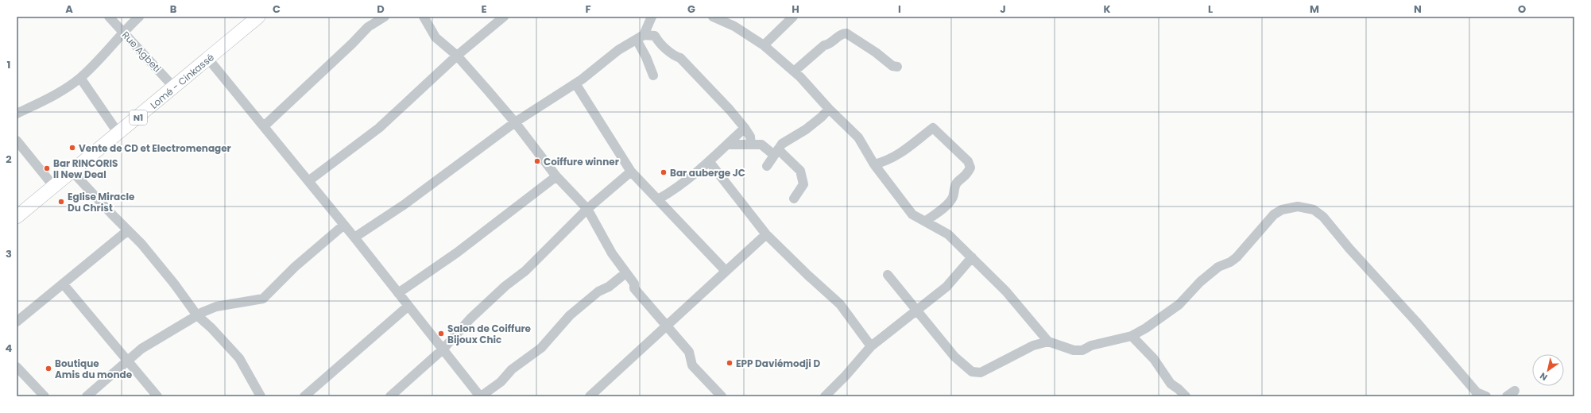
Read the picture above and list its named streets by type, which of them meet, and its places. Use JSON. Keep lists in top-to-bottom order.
{
  "streets": {
    "highway": ["Lomé - Cinkassé", "N1"],
    "street": ["Rue Agbeti"]
  },
  "crossings": [
    ["Rue Agbeti", "Lomé - Cinkassé"]
  ],
  "places": [
    "Vente de CD et Electromenager",
    "Coiffure winner",
    "Bar RINCORIS II New Deal",
    "Bar auberge JC",
    "Eglise Miracle Du Christ",
    "Salon de Coiffure Bijoux Chic",
    "EPP Daviémodji D",
    "Boutique Amis du monde"
  ],
  "north": "bottom left",
  "grid": {
    "columns": [
      "A",
      "B",
      "C",
      "D",
      "E",
      "F",
      "G",
      "H",
      "I",
      "J",
      "K",
      "L",
      "M",
      "N",
      "O"
    ],
    "rows": [
      "1",
      "2",
      "3",
      "4"
    ]
  }
}
